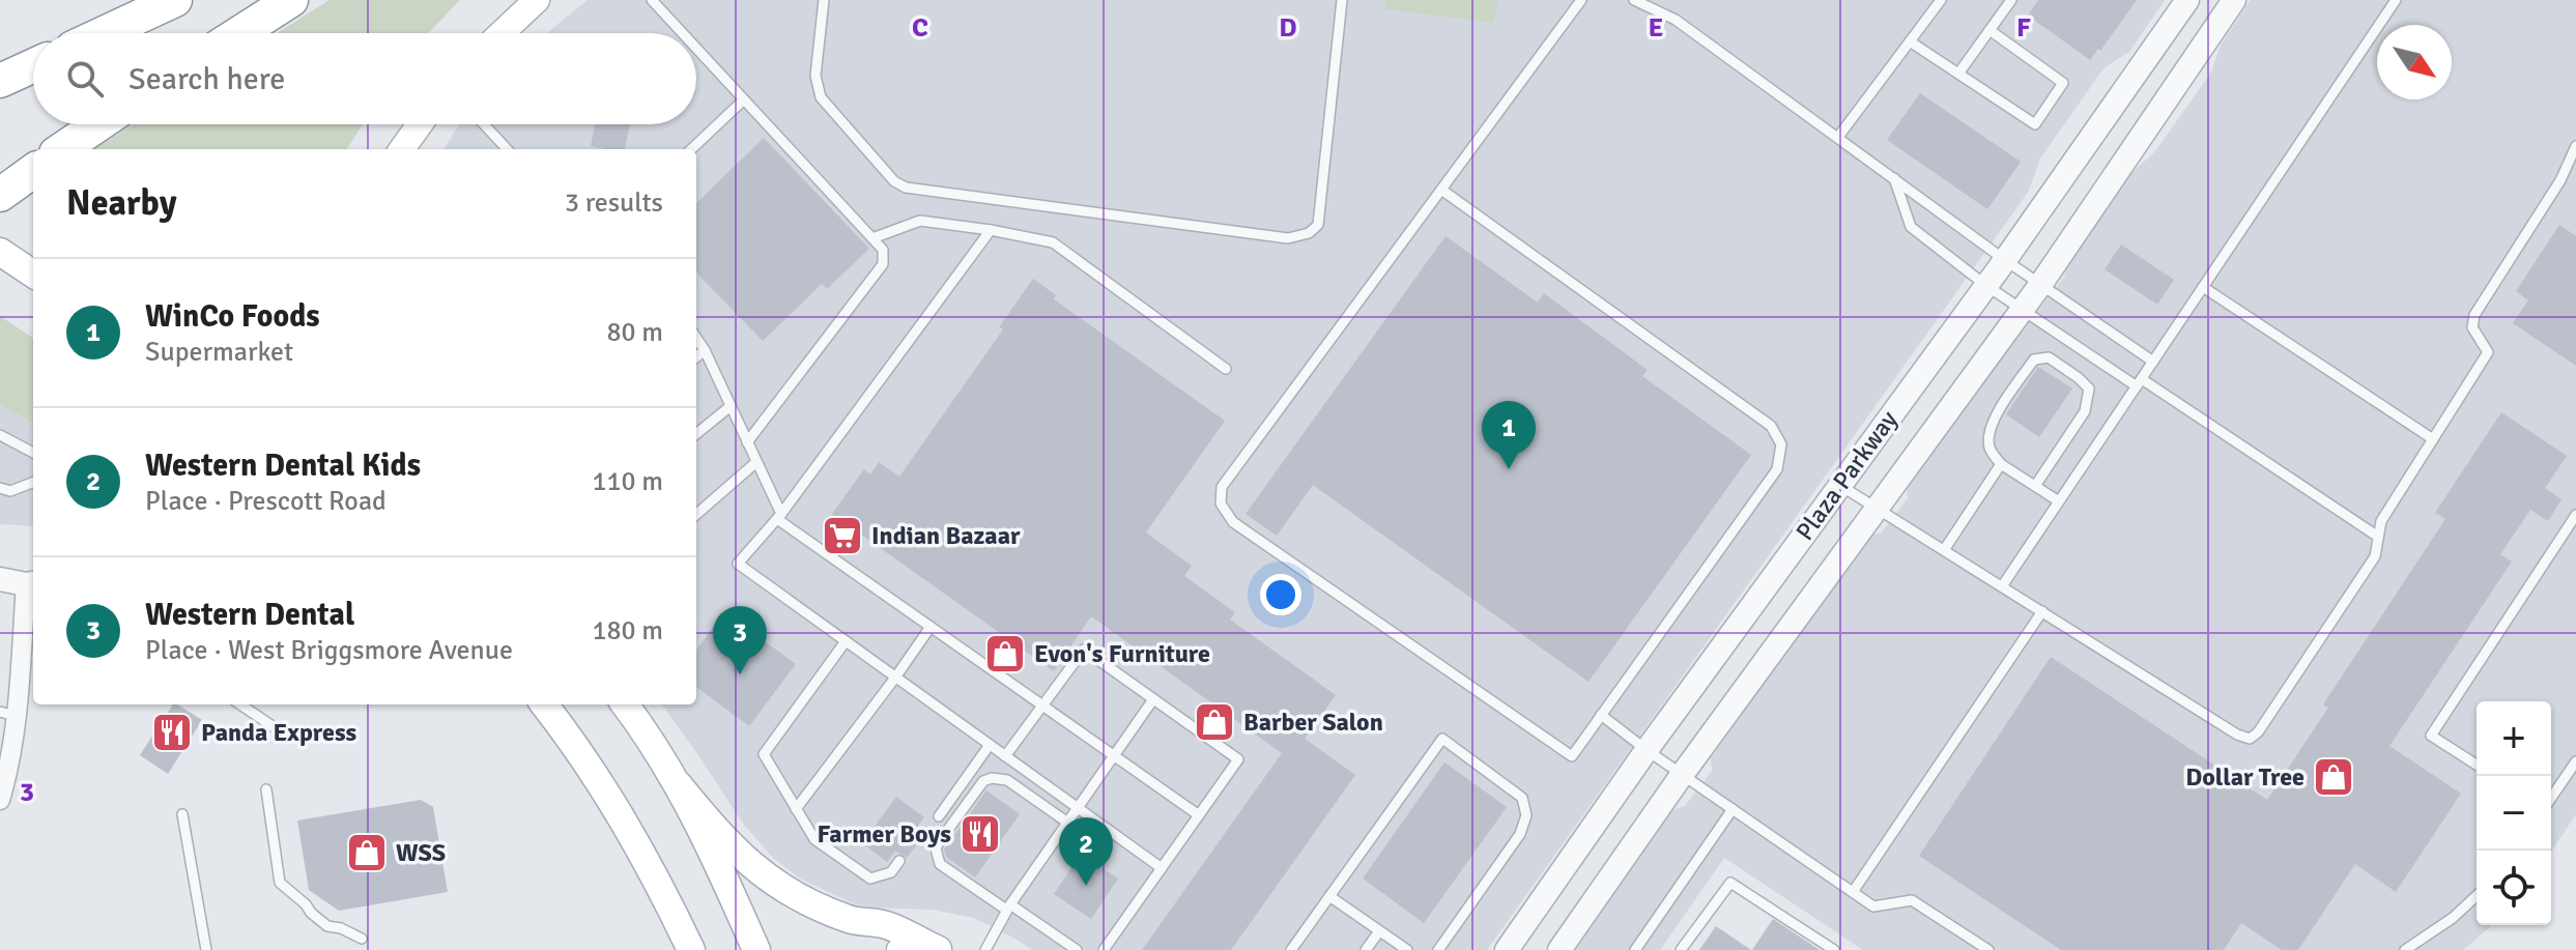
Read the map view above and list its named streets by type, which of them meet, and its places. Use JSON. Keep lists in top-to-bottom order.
{
  "streets": {
    "street": ["Plaza Parkway"]
  },
  "places": {
    "supermarket": ["Indian Bazaar"],
    "shop": [
      "Evon's Furniture",
      "Barber Salon",
      "Dollar Tree",
      "WSS"
    ],
    "restaurant": ["Panda Express", "Farmer Boys"]
  },
  "north": "bottom right",
  "page": {
    "search": "Search here",
    "heading": ["Nearby", "3 results"],
    "list": [
      {
        "mark": "1",
        "name": "WinCo Foods",
        "note": "Supermarket",
        "value": "80 m"
      },
      {
        "mark": "2",
        "name": "Western Dental Kids",
        "note": "Place · Prescott Road",
        "value": "110 m"
      },
      {
        "mark": "3",
        "name": "Western Dental",
        "note": "Place · West Briggsmore Avenue",
        "value": "180 m"
      }
    ],
    "pins": ["1", "3", "2"],
    "map_buttons": ["+", "−"]
  },
  "grid": {
    "columns": [
      "C",
      "D",
      "E",
      "F"
    ],
    "rows": ["3"]
  }
}
